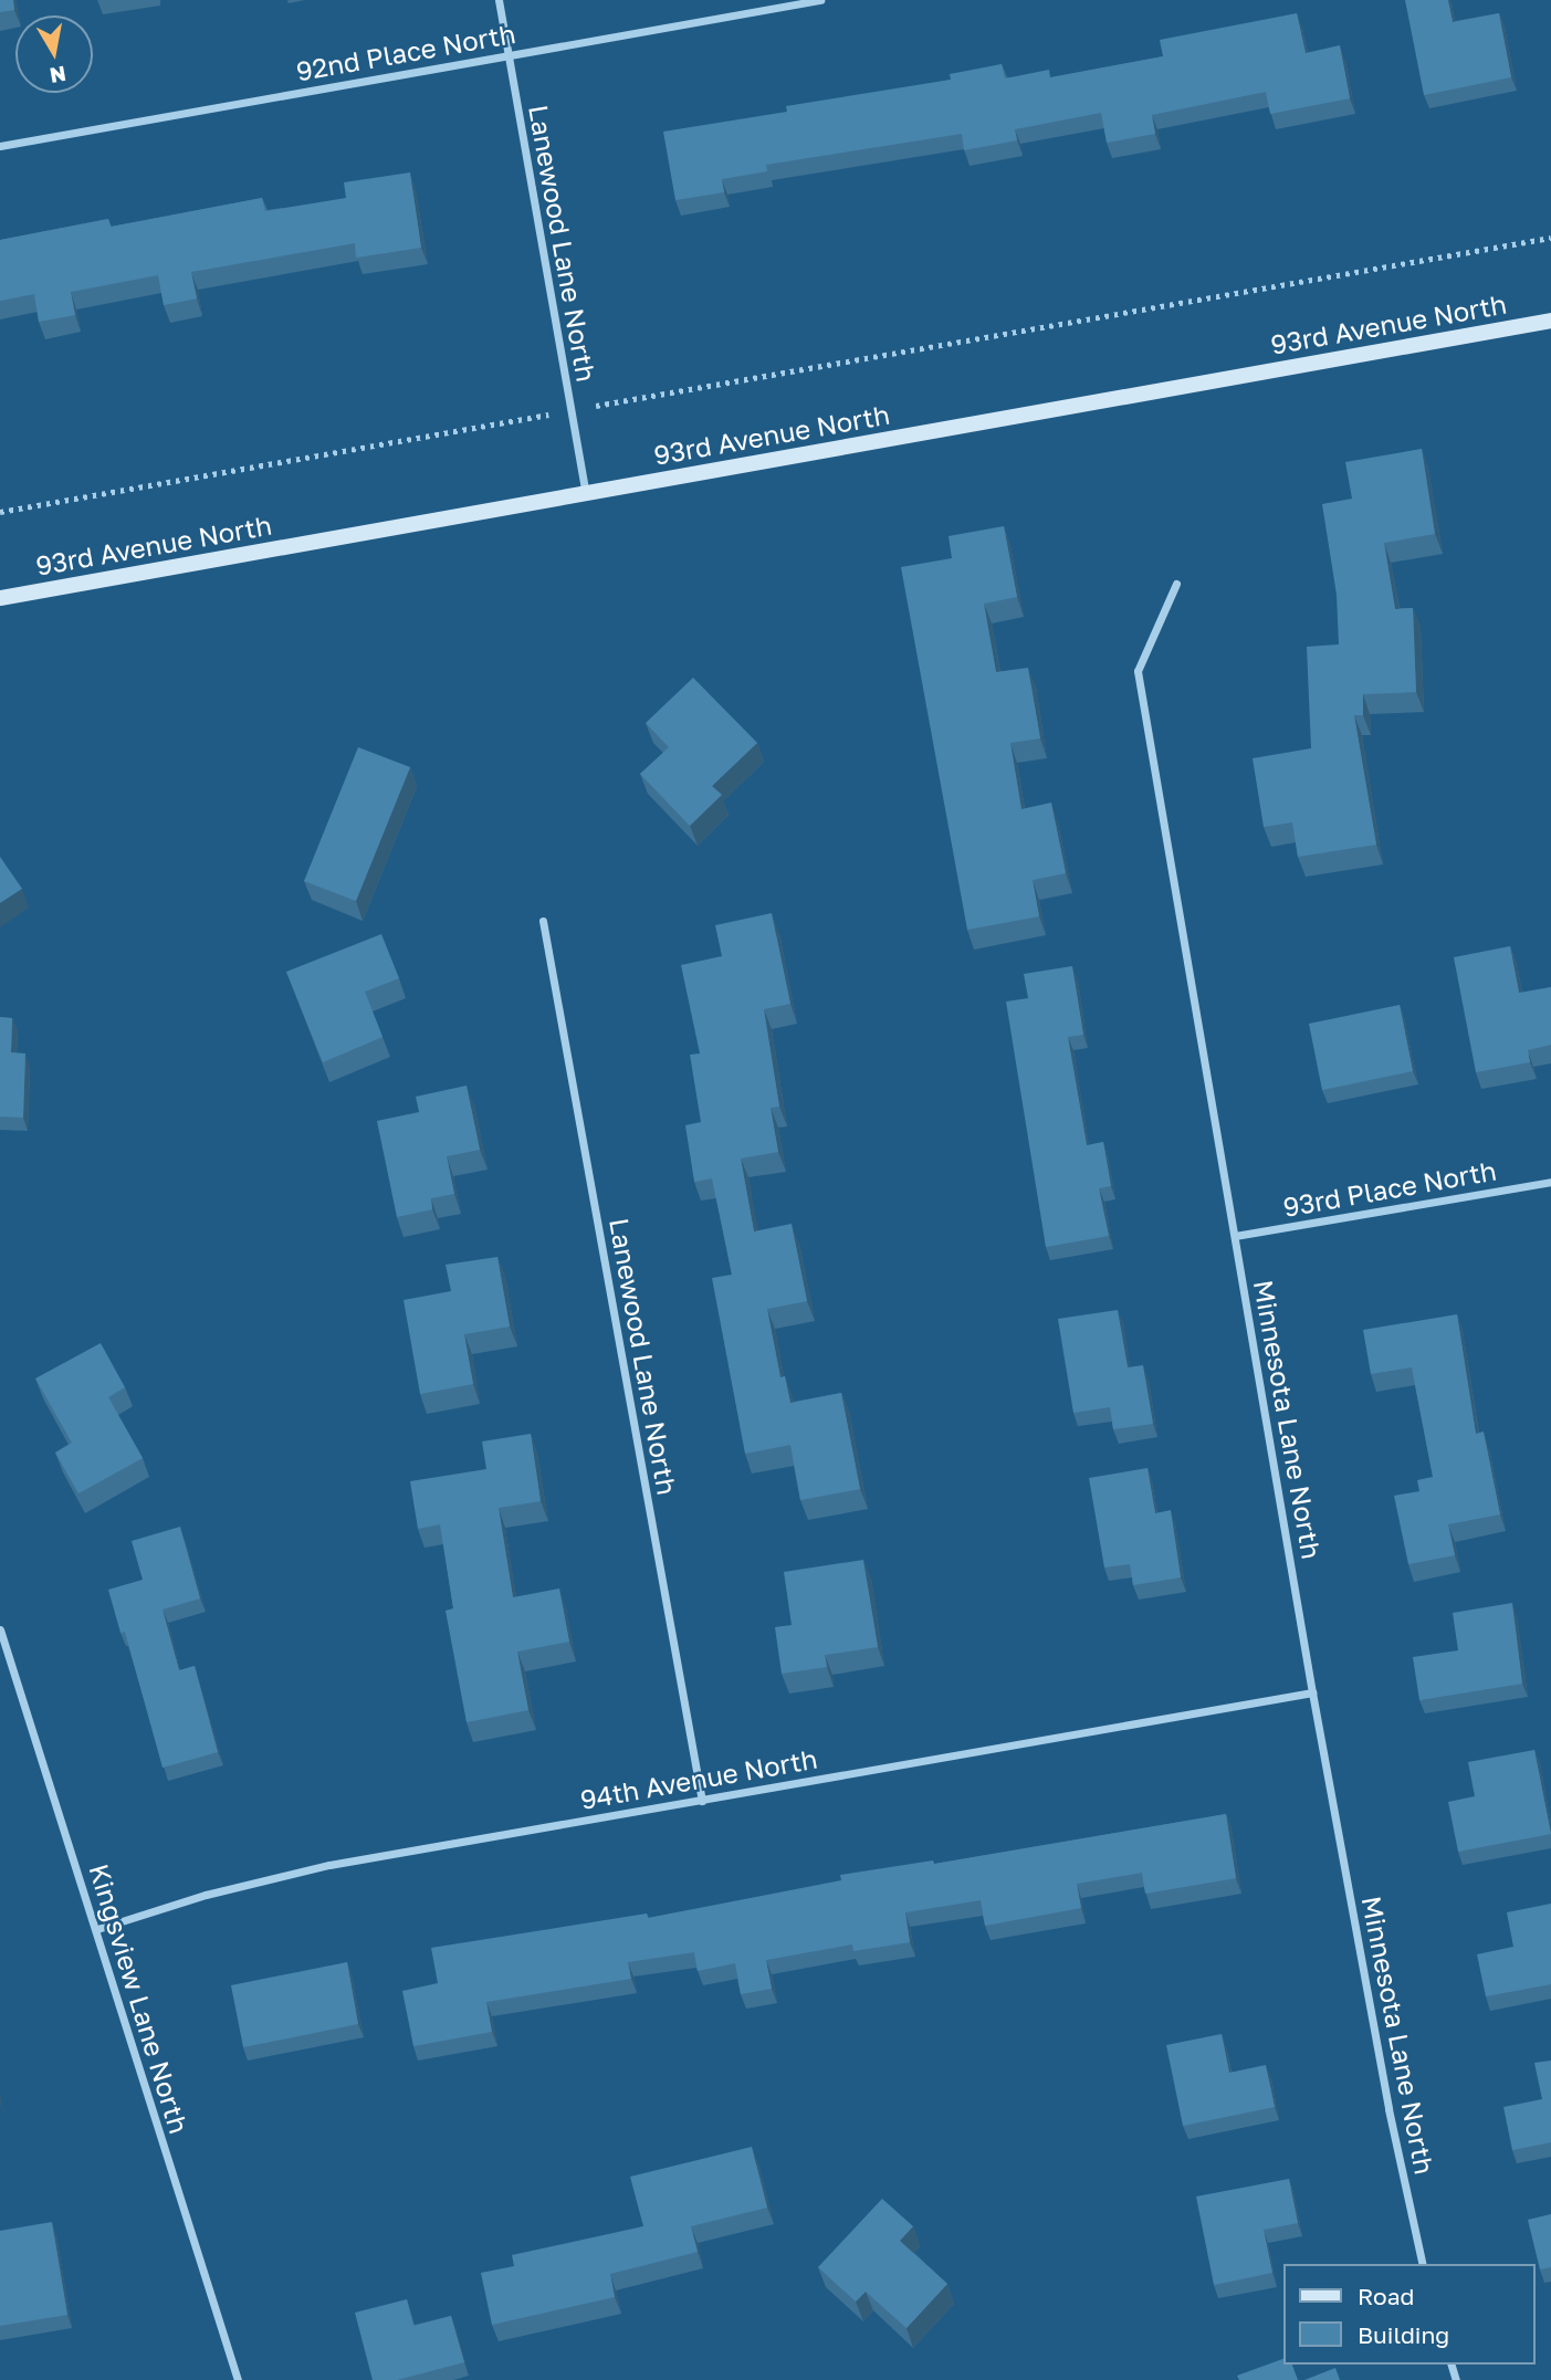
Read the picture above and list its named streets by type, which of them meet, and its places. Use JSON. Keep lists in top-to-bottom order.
{
  "streets": {
    "main road": ["93rd Avenue North"],
    "street": [
      "92nd Place North",
      "Lanewood Lane North",
      "93rd Place North",
      "Minnesota Lane North",
      "94th Avenue North",
      "Kingsview Lane North"
    ]
  },
  "crossings": [
    ["92nd Place North", "Lanewood Lane North"],
    ["Lanewood Lane North", "93rd Avenue North"],
    ["Lanewood Lane North", "94th Avenue North"],
    ["93rd Place North", "Minnesota Lane North"],
    ["Minnesota Lane North", "94th Avenue North"],
    ["94th Avenue North", "Kingsview Lane North"]
  ],
  "legend": ["Road", "Building"],
  "north": "bottom"
}
